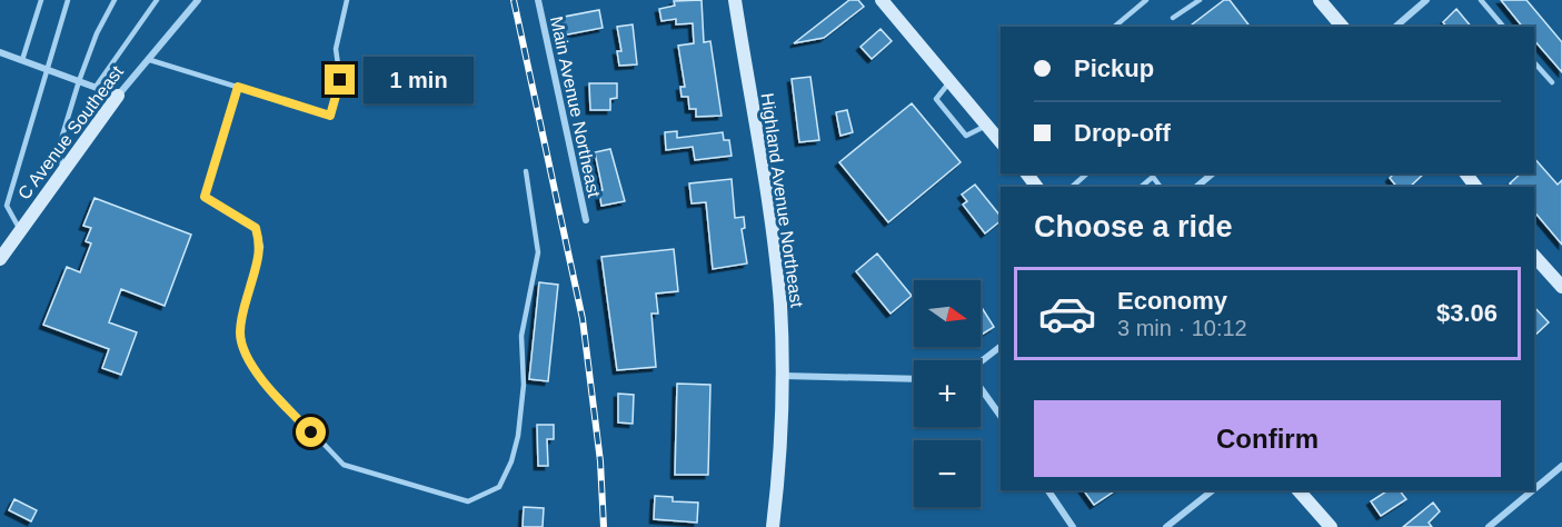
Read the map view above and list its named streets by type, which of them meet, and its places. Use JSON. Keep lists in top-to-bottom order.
{
  "streets": {
    "main road": ["C Avenue Southeast", "Highland Avenue Northeast"],
    "street": ["Main Avenue Northeast"]
  },
  "north": "right",
  "page": {
    "banner": ["Pickup", "Drop-off"],
    "bubble": "1 min",
    "heading": "Choose a ride",
    "list": [
      {
        "name": "Economy",
        "note": "3 min · 10:12",
        "value": "$3.06"
      }
    ],
    "map_buttons": ["+", "−"],
    "buttons": "Confirm"
  }
}
